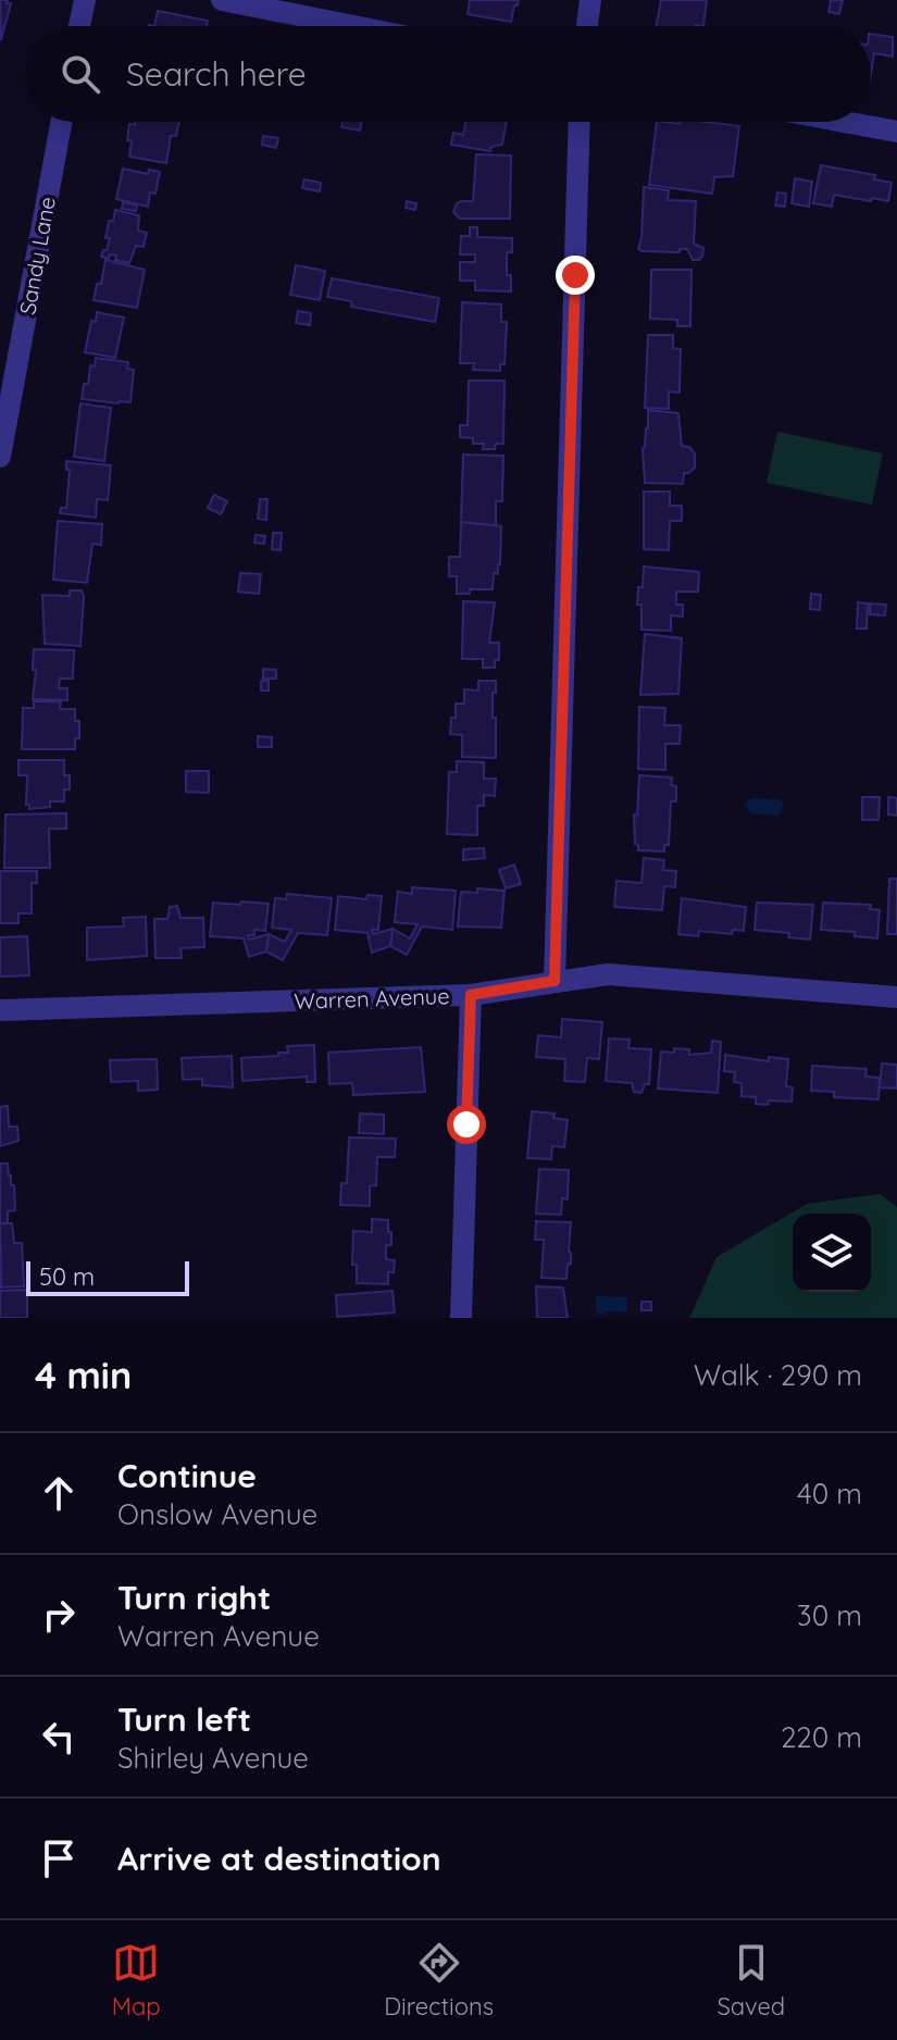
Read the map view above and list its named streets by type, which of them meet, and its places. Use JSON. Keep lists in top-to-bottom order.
{
  "streets": {
    "street": ["Sandy Lane", "Warren Avenue"]
  },
  "scale_bar": "50 m",
  "page": {
    "search": "Search here",
    "scale": "50 m",
    "heading": ["4 min", "Walk · 290 m"],
    "list": [
      ["Continue", "Onslow Avenue", "40 m"],
      ["Turn right", "Warren Avenue", "30 m"],
      ["Turn left", "Shirley Avenue", "220 m"],
      "Arrive at destination"
    ],
    "nav": ["Map", "Directions", "Saved"]
  }
}
